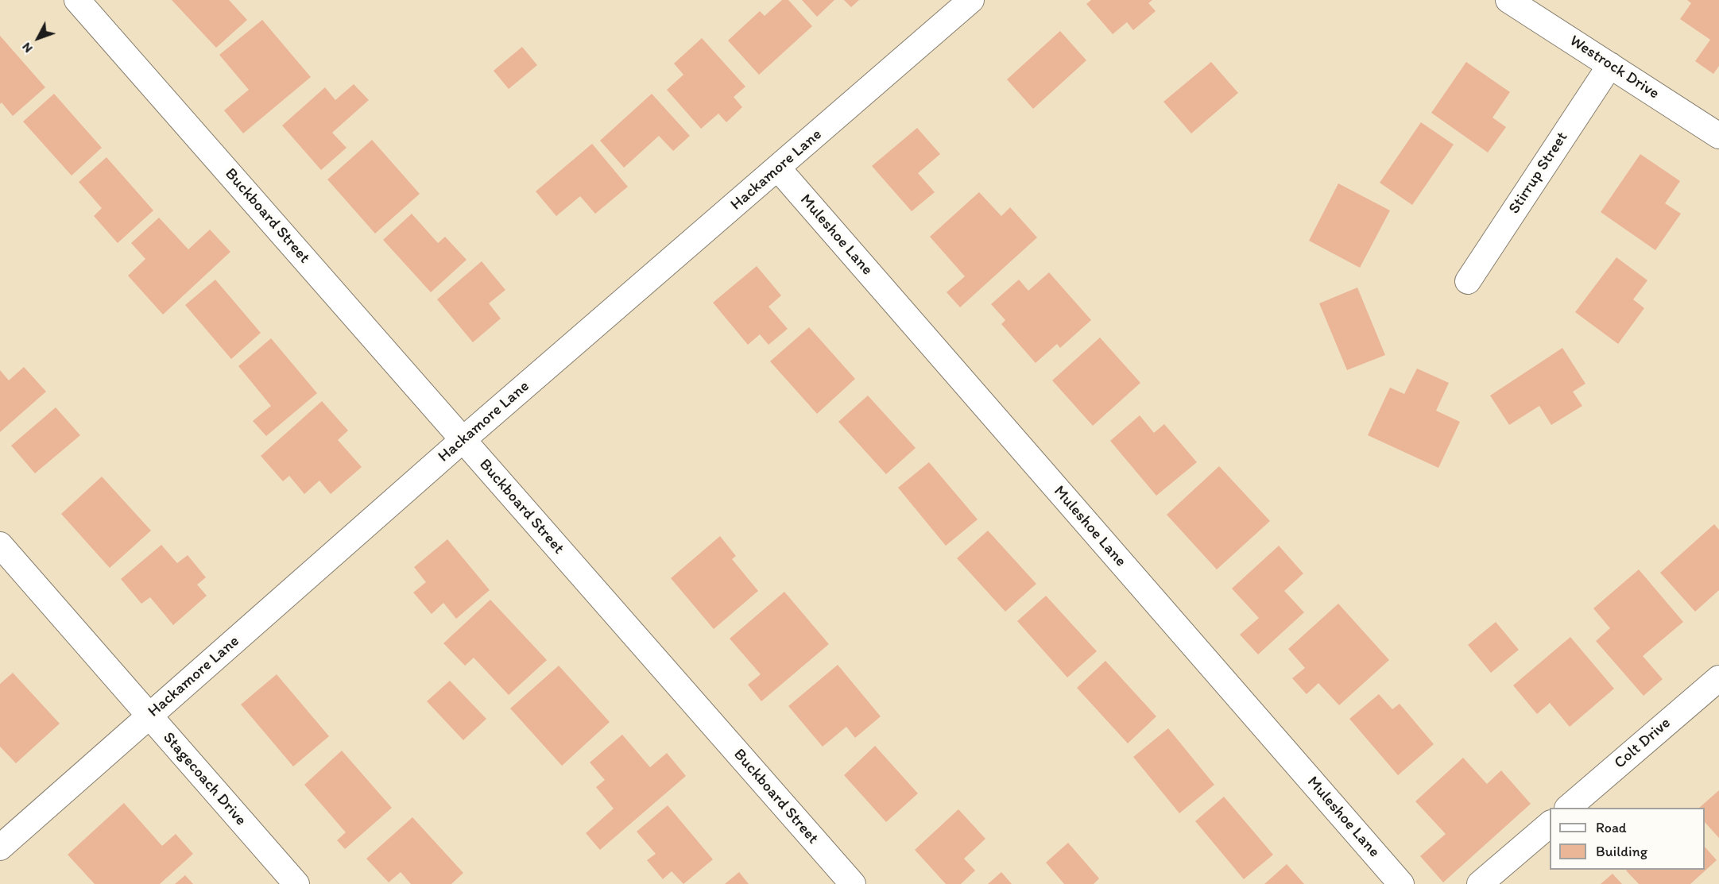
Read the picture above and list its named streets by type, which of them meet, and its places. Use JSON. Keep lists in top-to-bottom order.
{
  "streets": {
    "street": [
      "Westrock Drive",
      "Hackamore Lane",
      "Stirrup Street",
      "Buckboard Street",
      "Muleshoe Lane",
      "Colt Drive",
      "Stagecoach Drive"
    ]
  },
  "crossings": [
    ["Westrock Drive", "Stirrup Street"],
    ["Hackamore Lane", "Buckboard Street"],
    ["Hackamore Lane", "Muleshoe Lane"],
    ["Hackamore Lane", "Stagecoach Drive"]
  ],
  "legend": ["Road", "Building"],
  "north": "bottom left"
}
